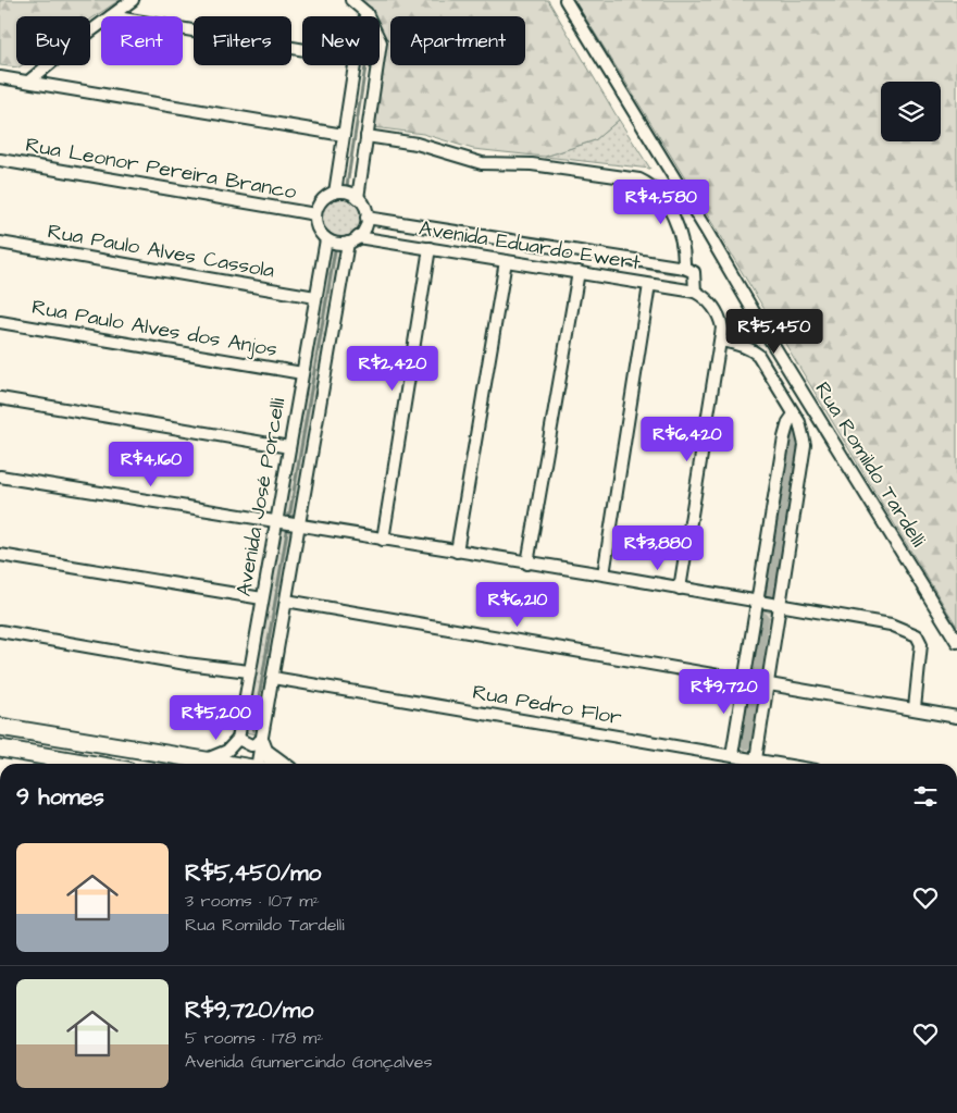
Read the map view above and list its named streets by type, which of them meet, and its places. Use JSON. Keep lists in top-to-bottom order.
{
  "streets": {
    "street": [
      "Rua Leonor Pereira Branco",
      "Avenida Eduardo Ewert",
      "Rua Paulo Alves Cassola",
      "Rua Paulo Alves dos Anjos",
      "Rua Romildo Tardelli",
      "Avenida José Porcelli",
      "Rua Pedro Flor"
    ]
  },
  "crossings": [
    ["Rua Leonor Pereira Branco", "Avenida Eduardo Ewert"],
    ["Rua Leonor Pereira Branco", "Avenida José Porcelli"],
    ["Avenida Eduardo Ewert", "Avenida José Porcelli"],
    ["Rua Paulo Alves Cassola", "Avenida José Porcelli"],
    ["Rua Paulo Alves dos Anjos", "Avenida José Porcelli"],
    ["Avenida José Porcelli", "Rua Pedro Flor"]
  ],
  "page": {
    "chip": [
      "Buy",
      "Rent",
      "Filters",
      "New",
      "Apartment"
    ],
    "price": [
      "R$4,580",
      "R$5,450",
      "R$2,420",
      "R$6,420",
      "R$4,160",
      "R$3,880",
      "R$6,210",
      "R$9,720",
      "R$5,200"
    ],
    "heading": "9 homes",
    "list": [
      {
        "name": "R$5,450/mo",
        "note": "3 rooms · 107 m² · Rua Romildo Tardelli"
      },
      {
        "name": "R$9,720/mo",
        "note": "5 rooms · 178 m² · Avenida Gumercindo Gonçalves"
      }
    ]
  }
}
